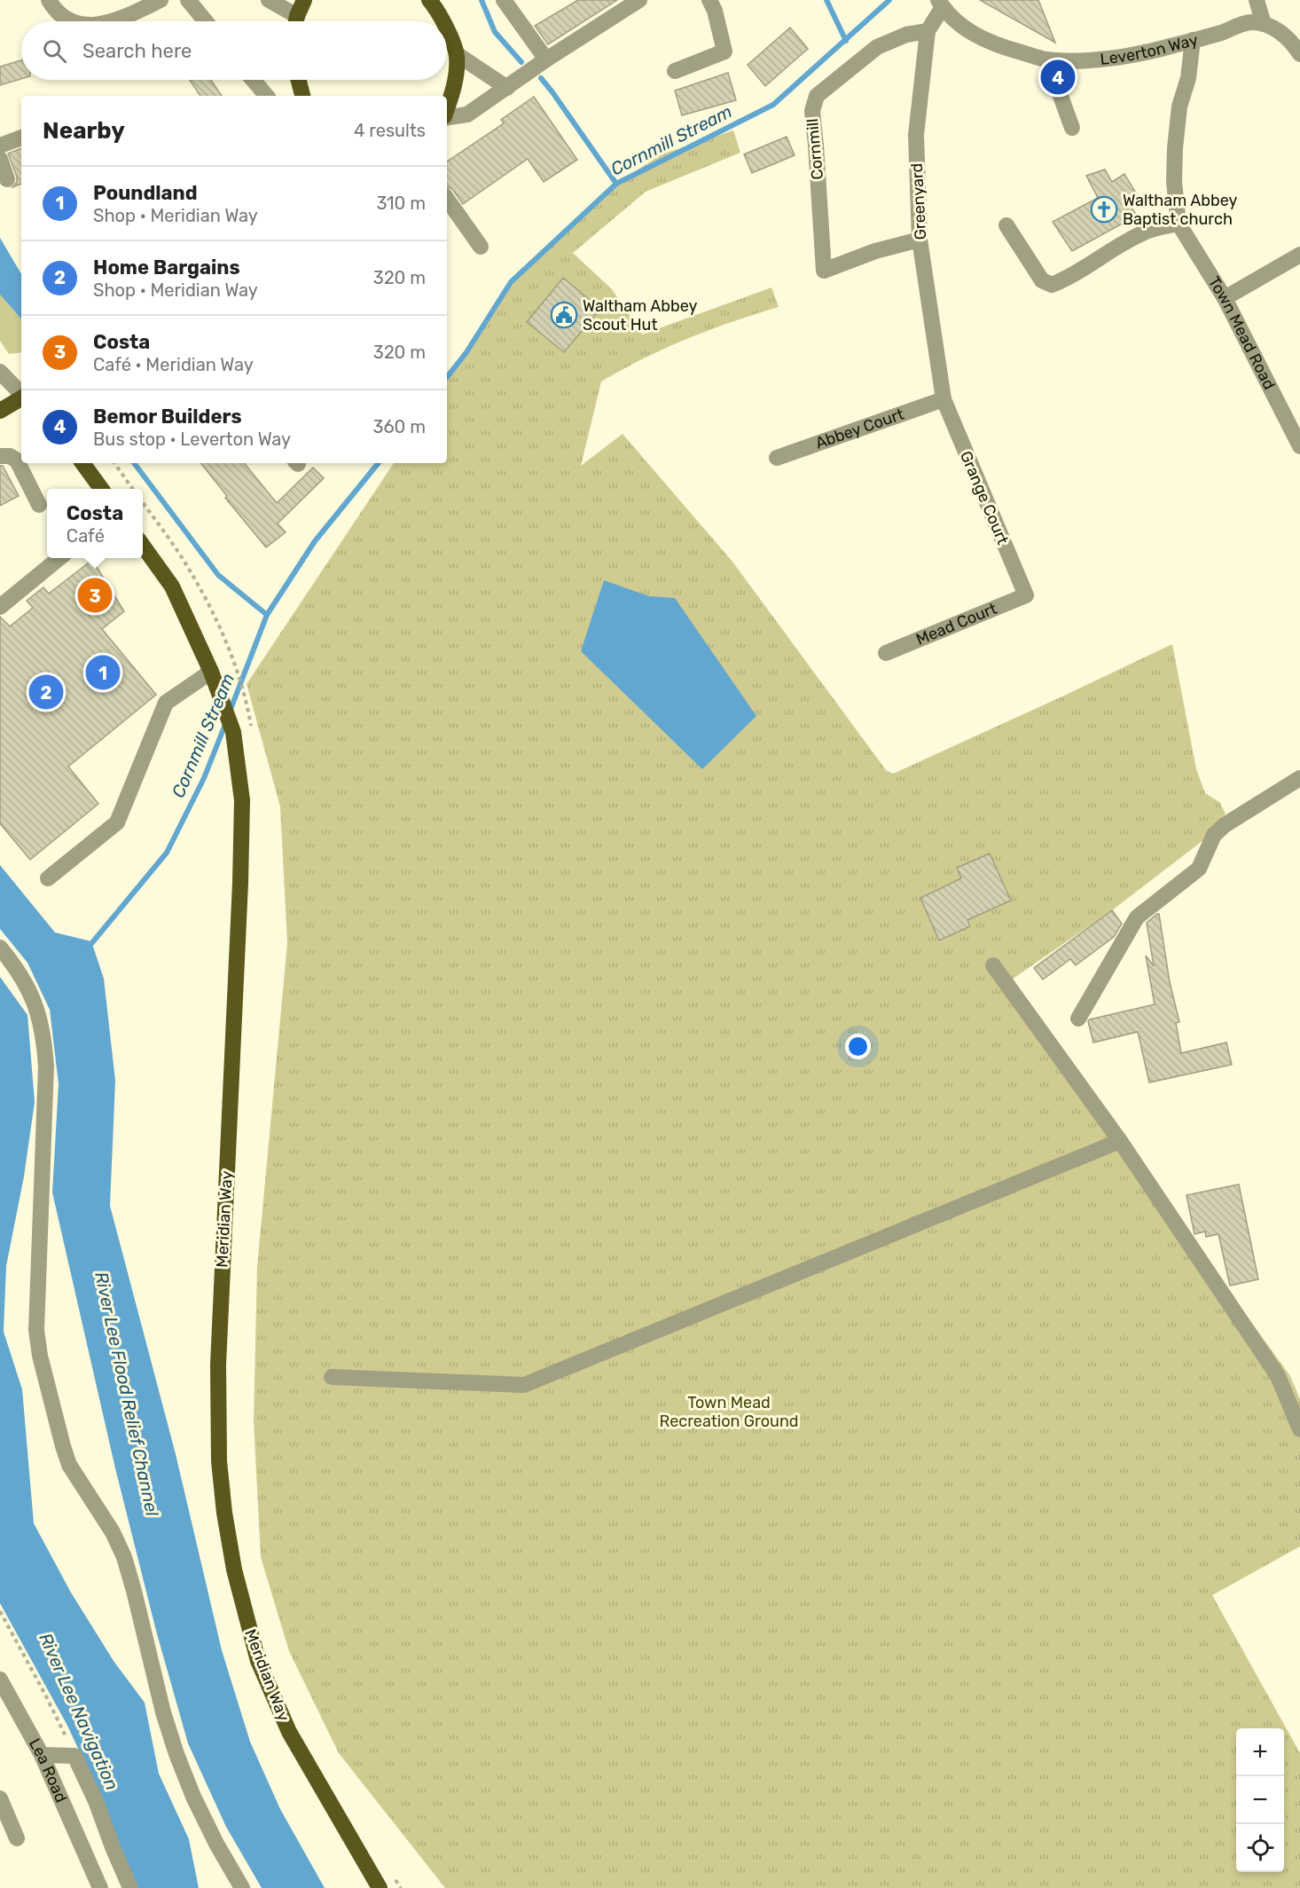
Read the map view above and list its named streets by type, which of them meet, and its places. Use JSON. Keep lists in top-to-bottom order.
{
  "streets": {
    "main road": ["Meridian Way"],
    "street": [
      "Leverton Way",
      "Cornmill",
      "Greenyard",
      "Town Mead Road",
      "Abbey Court",
      "Grange Court",
      "Mead Court",
      "Lea Road"
    ]
  },
  "crossings": [
    ["Leverton Way", "Greenyard"],
    ["Cornmill", "Greenyard"],
    ["Greenyard", "Abbey Court"],
    ["Greenyard", "Grange Court"],
    ["Abbey Court", "Grange Court"],
    ["Grange Court", "Mead Court"]
  ],
  "water": ["Cornmill Stream", "River Lee Flood Relief Channel", "River Lee Navigation"],
  "parks": ["Town Mead Recreation Ground"],
  "places": {
    "church": ["Waltham Abbey Baptist church"],
    "public building": ["Waltham Abbey Scout Hut"]
  },
  "page": {
    "search": "Search here",
    "pins": [
      "4",
      "3",
      "1",
      "2"
    ],
    "heading": ["Nearby", "4 results"],
    "list": [
      {
        "mark": "1",
        "name": "Poundland",
        "note": "Shop · Meridian Way",
        "value": "310 m"
      },
      {
        "mark": "2",
        "name": "Home Bargains",
        "note": "Shop · Meridian Way",
        "value": "320 m"
      },
      {
        "mark": "3",
        "name": "Costa",
        "note": "Café · Meridian Way",
        "value": "320 m"
      },
      {
        "mark": "4",
        "name": "Bemor Builders",
        "note": "Bus stop · Leverton Way",
        "value": "360 m"
      }
    ],
    "popup": ["Costa", "Café"],
    "map_buttons": ["+", "−"]
  }
}
